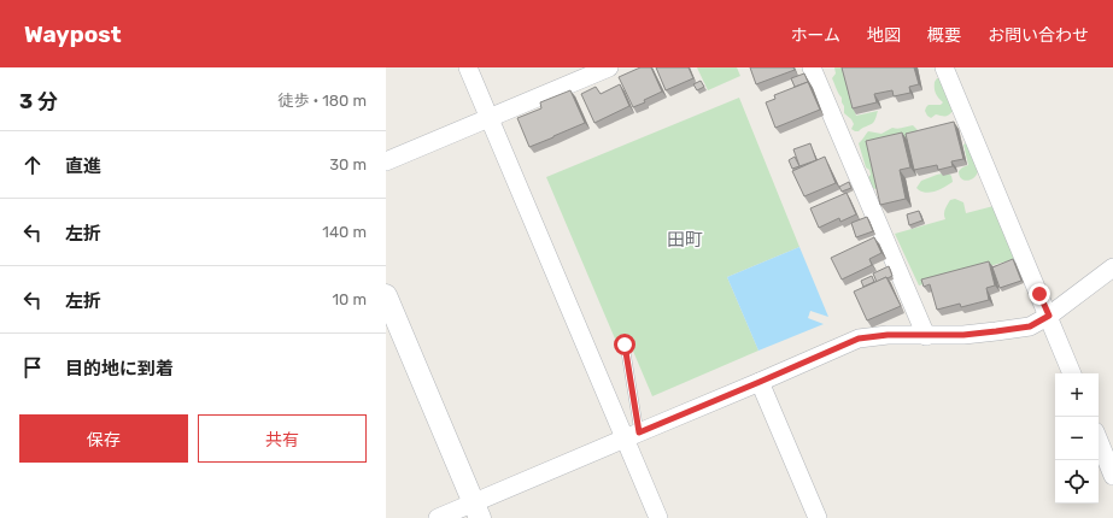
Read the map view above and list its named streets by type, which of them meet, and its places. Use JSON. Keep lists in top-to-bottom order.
{
  "districts": ["田町"],
  "page": {
    "header": "Waypost",
    "nav": [
      "ホーム",
      "地図",
      "概要",
      "お問い合わせ"
    ],
    "heading": ["3 分", "徒歩 · 180 m"],
    "list": [
      ["直進", "30 m"],
      ["左折", "140 m"],
      ["左折", "10 m"],
      "目的地に到着"
    ],
    "map_buttons": ["+", "−"],
    "buttons": ["保存", "共有"]
  }
}
